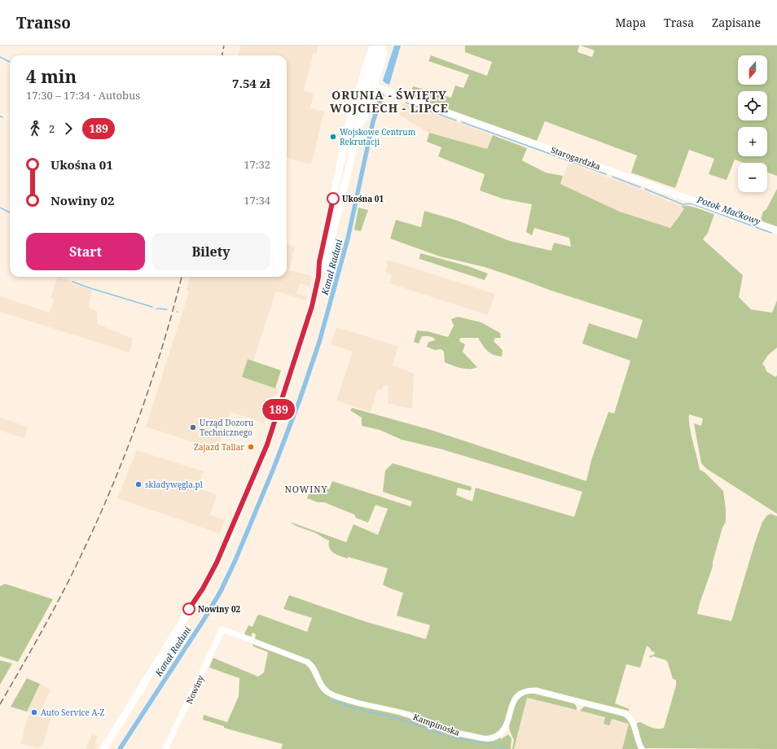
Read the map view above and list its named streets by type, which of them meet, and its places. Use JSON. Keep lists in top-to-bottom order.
{
  "streets": {
    "main road": ["Starogardzka"],
    "street": ["Nowiny", "Kampinoska"]
  },
  "crossings": [
    ["Nowiny", "Kampinoska"]
  ],
  "districts": ["ORUNIA - ŚWIĘTY WOJCIECH - LIPCE", "NOWINY"],
  "water": ["Potok Maćkowy", "Kanał Raduni"],
  "places": [
    "Wojskowe Centrum Rekrutacji",
    "Ukośna 01",
    "Urząd Dozoru Technicznego",
    "Zajazd Tallar",
    "składywęgla.pl",
    "Nowiny 02",
    "Auto Service A-Z"
  ],
  "lines": ["bus line 189"],
  "north": "bottom",
  "page": {
    "header": "Transo",
    "nav": ["Mapa", "Trasa", "Zapisane"],
    "on_map": "189",
    "map_buttons": ["+", "−"],
    "heading": ["4 min", "17:30 – 17:34 · Autobus", "7.54 zł"],
    "legs": ["2", "189"],
    "list": [
      {
        "name": "Ukośna 01",
        "value": "17:32"
      },
      {
        "name": "Nowiny 02",
        "value": "17:34"
      }
    ],
    "buttons": ["Start", "Bilety"]
  }
}
